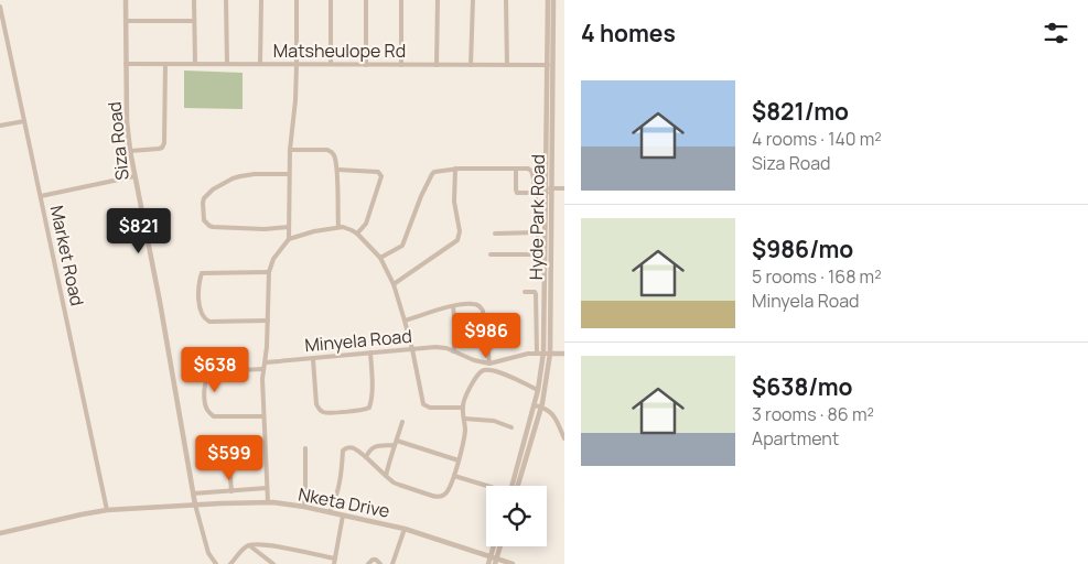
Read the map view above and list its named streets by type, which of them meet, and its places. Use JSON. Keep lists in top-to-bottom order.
{
  "streets": {
    "street": [
      "Matsheulope Rd",
      "Siza Road",
      "Hyde Park Road",
      "Market Road",
      "Minyela Road",
      "Nketa Drive"
    ]
  },
  "crossings": [
    ["Matsheulope Rd", "Siza Road"],
    ["Matsheulope Rd", "Hyde Park Road"],
    ["Siza Road", "Nketa Drive"],
    ["Market Road", "Nketa Drive"]
  ],
  "page": {
    "heading": "4 homes",
    "list": [
      {
        "name": "$821/mo",
        "note": "4 rooms · 140 m² · Siza Road"
      },
      {
        "name": "$986/mo",
        "note": "5 rooms · 168 m² · Minyela Road"
      },
      {
        "name": "$638/mo",
        "note": "3 rooms · 86 m² · Apartment"
      }
    ],
    "price": [
      "$821",
      "$986",
      "$638",
      "$599"
    ]
  }
}
